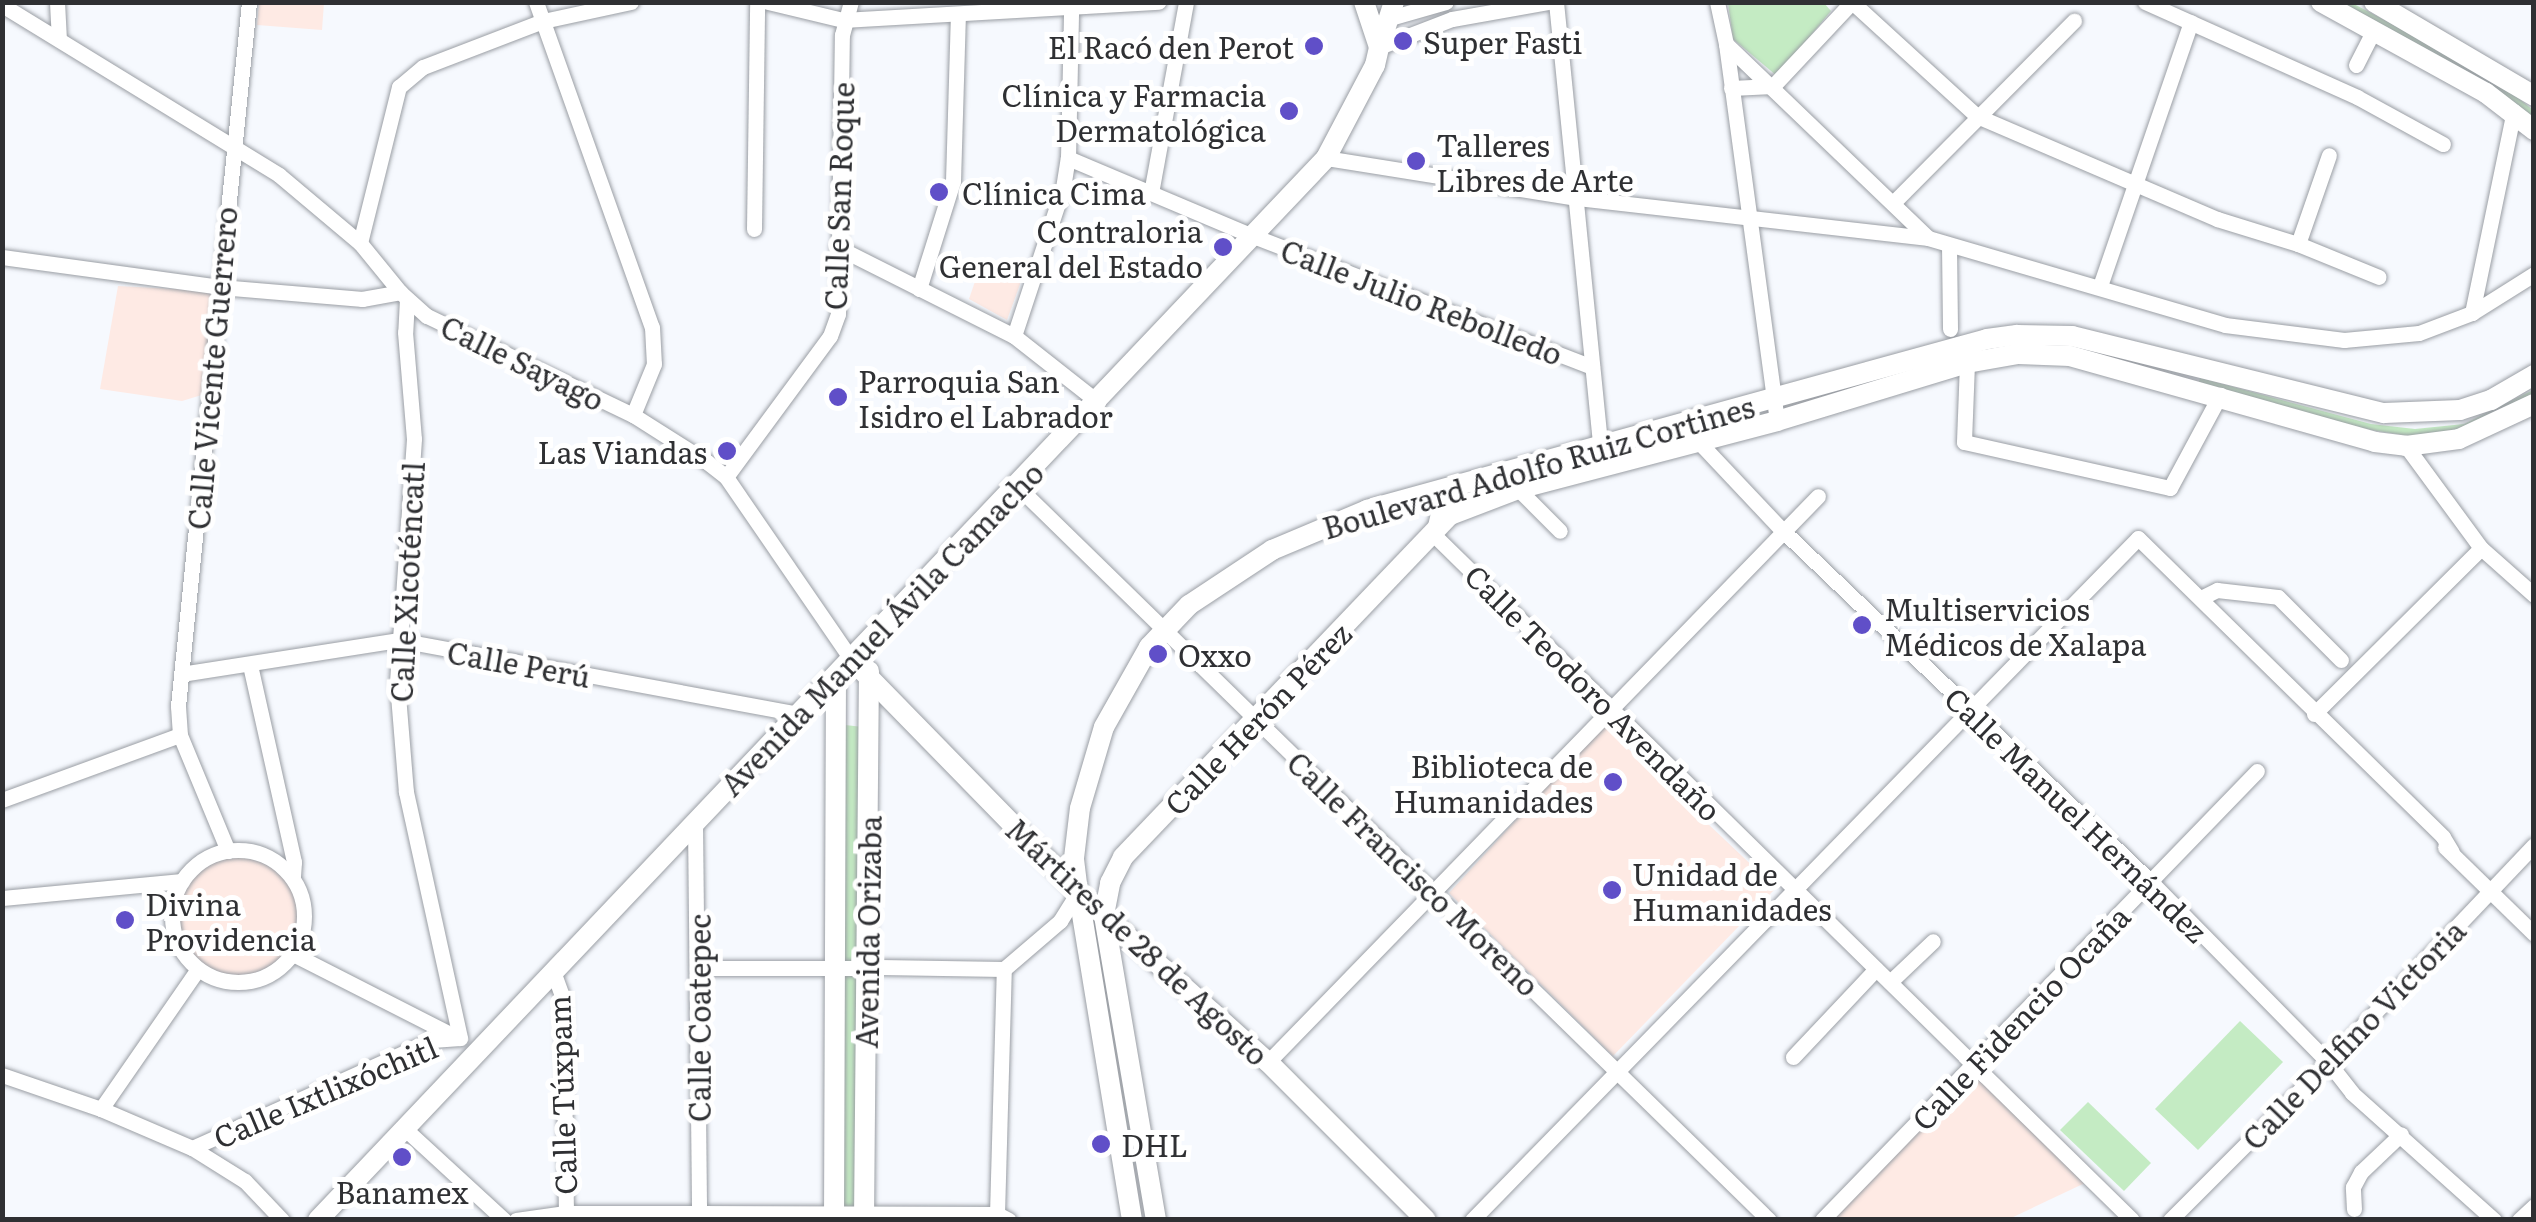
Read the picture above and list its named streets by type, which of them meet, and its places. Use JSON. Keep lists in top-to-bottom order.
{
  "streets": {
    "main road": [
      "Boulevard Adolfo Ruiz Cortines",
      "Avenida Manuel Ávila Camacho",
      "Calle Herón Pérez",
      "Avenida Orizaba",
      "Mártires de 28 de Agosto"
    ],
    "street": [
      "Calle San Roque",
      "Calle Julio Rebolledo",
      "Calle Sayago",
      "Calle Vicente Guerrero",
      "Calle Xicoténcatl",
      "Calle Perú",
      "Calle Teodoro Avendaño",
      "Calle Manuel Hernández",
      "Calle Francisco Moreno",
      "Calle Fidencio Ocaña",
      "Calle Coatepec",
      "Calle Delfino Victoria",
      "Calle Ixtlixóchitl",
      "Calle Túxpam"
    ]
  },
  "crossings": [
    ["Calle San Roque", "Calle Sayago"],
    ["Calle Julio Rebolledo", "Avenida Manuel Ávila Camacho"],
    ["Calle Sayago", "Calle Vicente Guerrero"],
    ["Calle Sayago", "Calle Xicoténcatl"],
    ["Calle Sayago", "Avenida Manuel Ávila Camacho"],
    ["Calle Sayago", "Avenida Orizaba"],
    ["Calle Vicente Guerrero", "Calle Perú"],
    ["Boulevard Adolfo Ruiz Cortines", "Calle Teodoro Avendaño"],
    ["Boulevard Adolfo Ruiz Cortines", "Calle Herón Pérez"],
    ["Boulevard Adolfo Ruiz Cortines", "Calle Manuel Hernández"],
    ["Boulevard Adolfo Ruiz Cortines", "Calle Francisco Moreno"],
    ["Boulevard Adolfo Ruiz Cortines", "Mártires de 28 de Agosto"],
    ["Calle Xicoténcatl", "Calle Perú"],
    ["Calle Xicoténcatl", "Calle Ixtlixóchitl"],
    ["Avenida Manuel Ávila Camacho", "Calle Perú"],
    ["Avenida Manuel Ávila Camacho", "Calle Francisco Moreno"],
    ["Avenida Manuel Ávila Camacho", "Avenida Orizaba"],
    ["Avenida Manuel Ávila Camacho", "Calle Coatepec"],
    ["Avenida Manuel Ávila Camacho", "Calle Túxpam"],
    ["Calle Teodoro Avendaño", "Calle Herón Pérez"],
    ["Calle Teodoro Avendaño", "Calle Fidencio Ocaña"],
    ["Calle Herón Pérez", "Calle Francisco Moreno"],
    ["Calle Herón Pérez", "Mártires de 28 de Agosto"],
    ["Calle Manuel Hernández", "Calle Fidencio Ocaña"],
    ["Calle Manuel Hernández", "Calle Delfino Victoria"],
    ["Avenida Orizaba", "Mártires de 28 de Agosto"]
  ],
  "places": [
    "Super Fasti",
    "El Racó den Perot",
    "Clínica y Farmacia Dermatológica",
    "Talleres Libres de Arte",
    "Clínica Cima",
    "Contraloria General del Estado",
    "Parroquia San Isidro el Labrador",
    "Las Viandas",
    "Multiservicios Médicos de Xalapa",
    "Oxxo",
    "Biblioteca de Humanidades",
    "Unidad de Humanidades",
    "Divina Providencia",
    "DHL",
    "Banamex"
  ]
}
